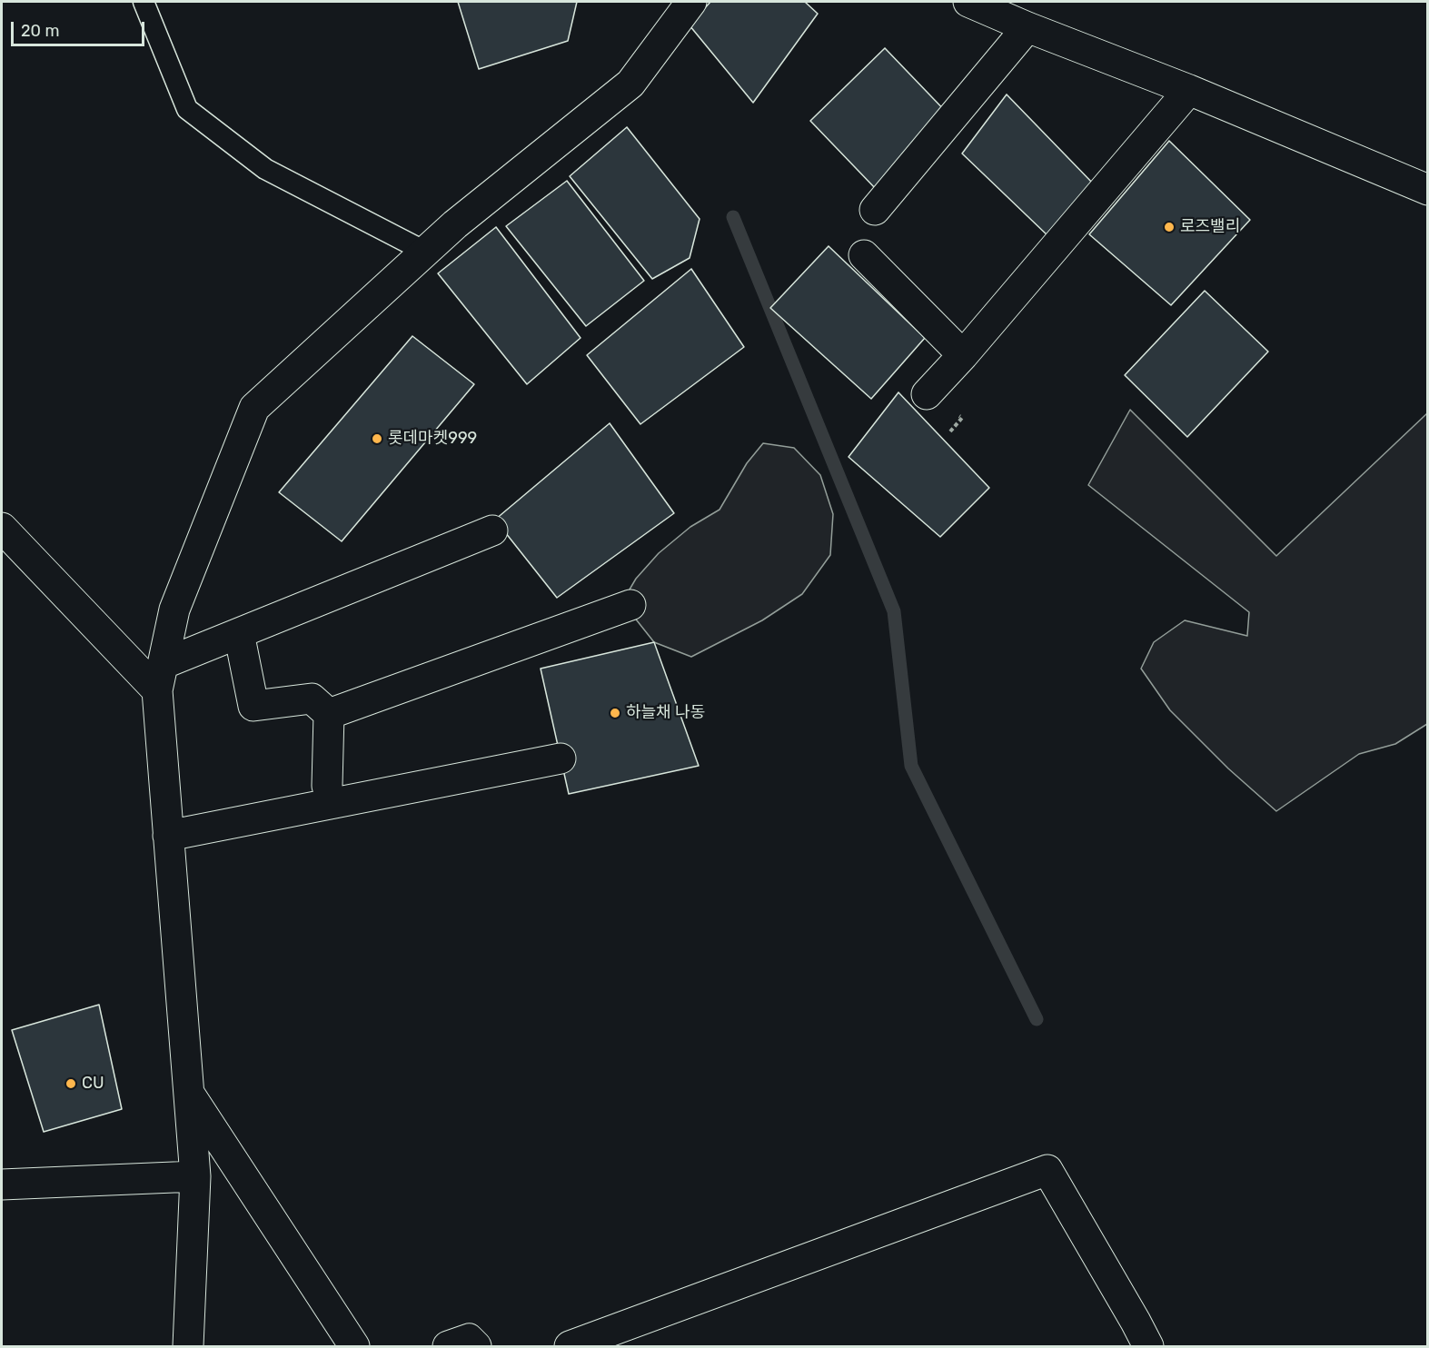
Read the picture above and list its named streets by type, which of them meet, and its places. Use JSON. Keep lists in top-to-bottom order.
{
  "places": [
    "로즈밸리",
    "롯데마켓999",
    "하늘채 나동",
    "CU"
  ],
  "scale_bar": "20 m"
}
